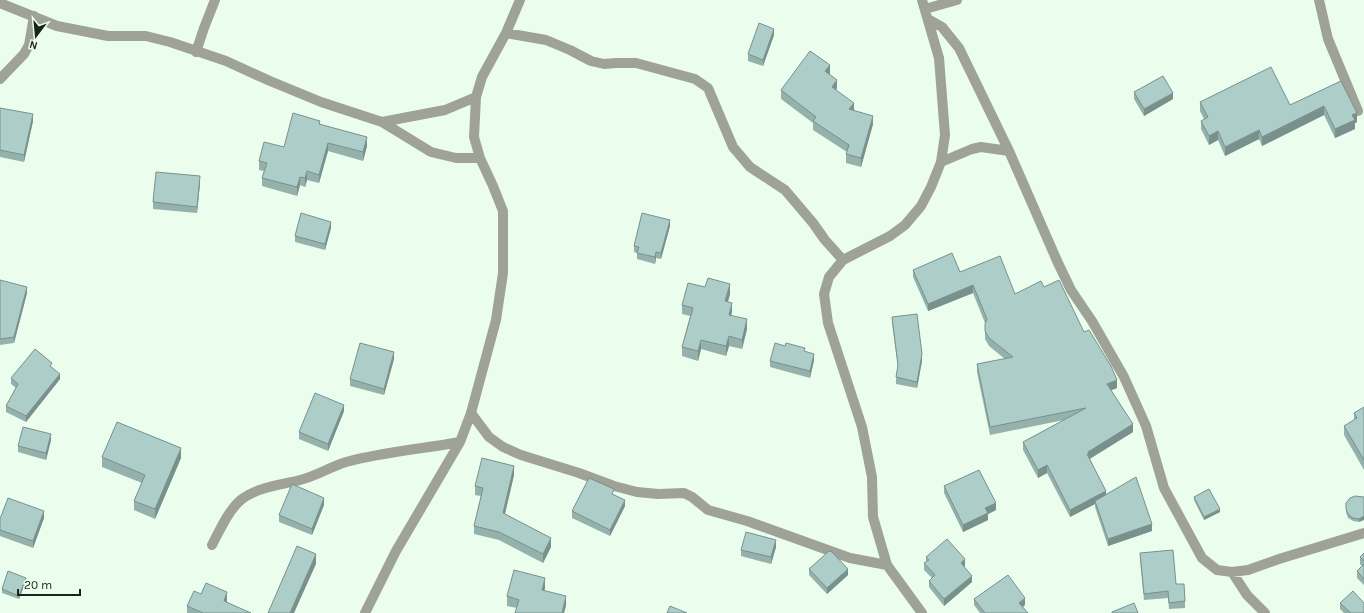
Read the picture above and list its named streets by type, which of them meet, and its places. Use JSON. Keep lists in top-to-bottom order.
{
  "scale_bar": "20 m",
  "north": "bottom"
}
